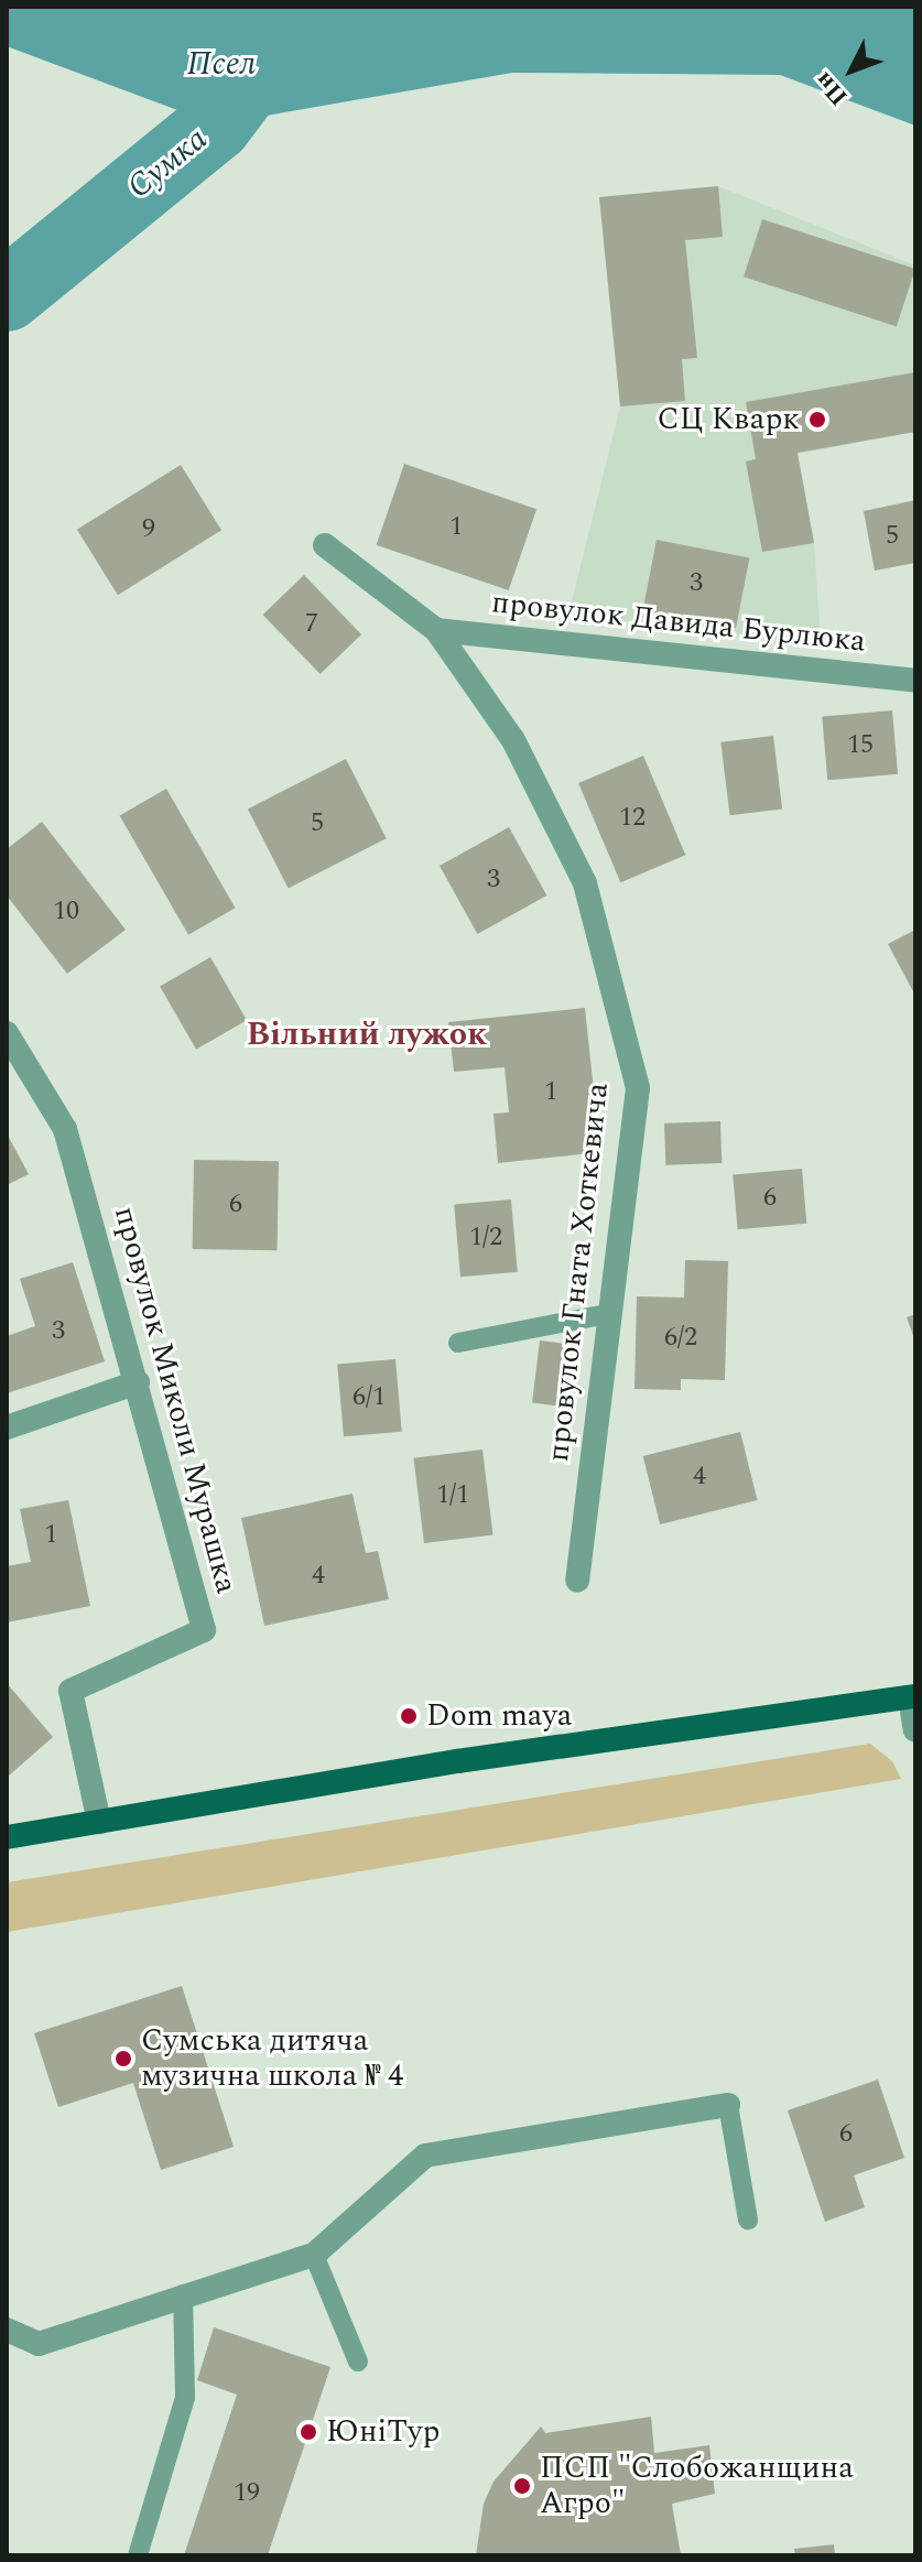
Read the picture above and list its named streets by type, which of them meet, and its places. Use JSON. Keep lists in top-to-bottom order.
{
  "streets": {
    "street": ["провулок Давида Бурлюка", "провулок Гната Хоткевича", "провулок Миколи Мурашка"]
  },
  "crossings": [
    ["провулок Давида Бурлюка", "провулок Гната Хоткевича"]
  ],
  "districts": ["Вільний лужок"],
  "water": ["Псел", "Сумка"],
  "places": [
    "СЦ Кварк",
    "Dom maya",
    "Сумська дитяча музична школа № 4",
    "ЮніТур",
    "ПСП \"Слобожанщина Агро\""
  ],
  "house_numbers": [
    "1",
    "9",
    "5",
    "3",
    "7",
    "15",
    "12",
    "5",
    "3",
    "10",
    "1",
    "6",
    "6",
    "1/2",
    "3",
    "6/2",
    "6/1",
    "4",
    "1/1",
    "1",
    "4",
    "6",
    "19"
  ],
  "north": "bottom left"
}
